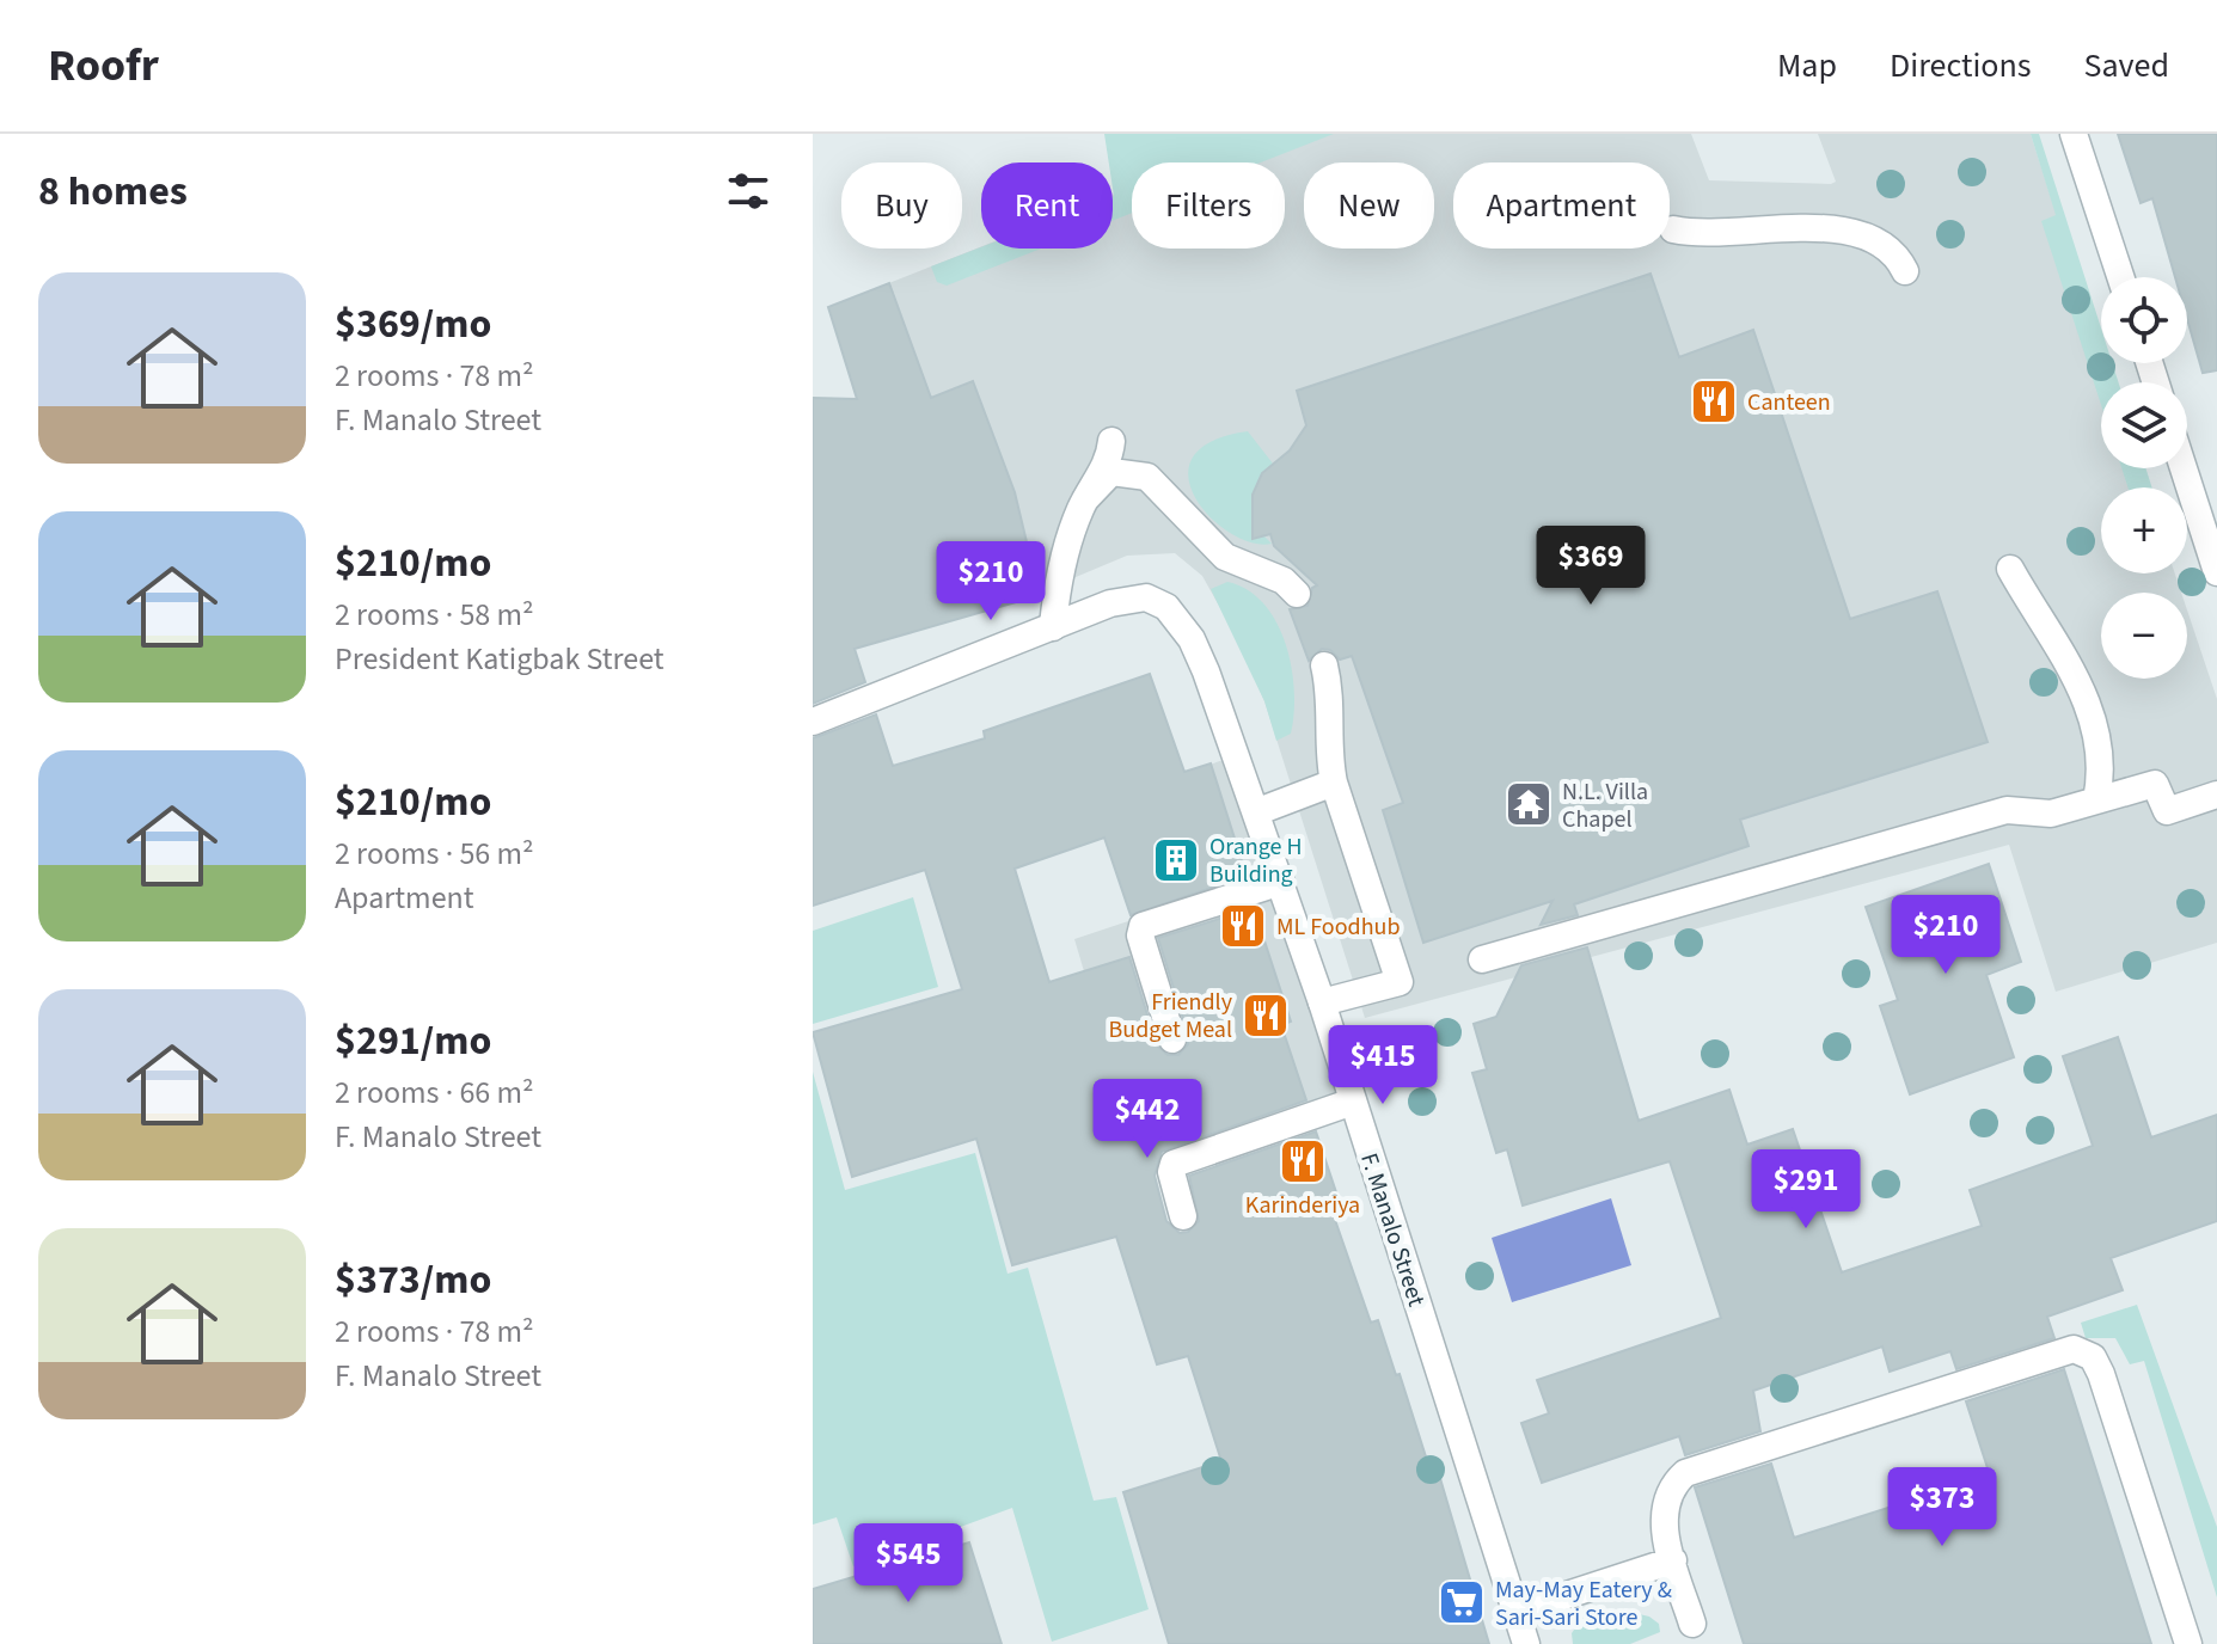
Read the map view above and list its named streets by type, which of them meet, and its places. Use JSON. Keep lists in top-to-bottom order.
{
  "streets": {
    "street": ["F. Manalo Street"]
  },
  "places": {
    "restaurant": [
      "Canteen",
      "ML Foodhub",
      "Friendly Budget Meal",
      "Karinderiya"
    ],
    "temple": ["N.L. Villa Chapel"],
    "building": ["Orange H Building"],
    "supermarket": ["May-May Eatery & Sari-Sari Store"]
  },
  "page": {
    "header": "Roofr",
    "nav": ["Map", "Directions", "Saved"],
    "heading": "8 homes",
    "chip": [
      "Buy",
      "Rent",
      "Filters",
      "New",
      "Apartment"
    ],
    "list": [
      {
        "name": "$369/mo",
        "note": "2 rooms · 78 m² · F. Manalo Street"
      },
      {
        "name": "$210/mo",
        "note": "2 rooms · 58 m² · President Katigbak Street"
      },
      {
        "name": "$210/mo",
        "note": "2 rooms · 56 m² · Apartment"
      },
      {
        "name": "$291/mo",
        "note": "2 rooms · 66 m² · F. Manalo Street"
      },
      {
        "name": "$373/mo",
        "note": "2 rooms · 78 m² · F. Manalo Street"
      }
    ],
    "map_buttons": ["+", "−"],
    "price": [
      "$369",
      "$210",
      "$210",
      "$415",
      "$442",
      "$291",
      "$373",
      "$545"
    ]
  }
}
